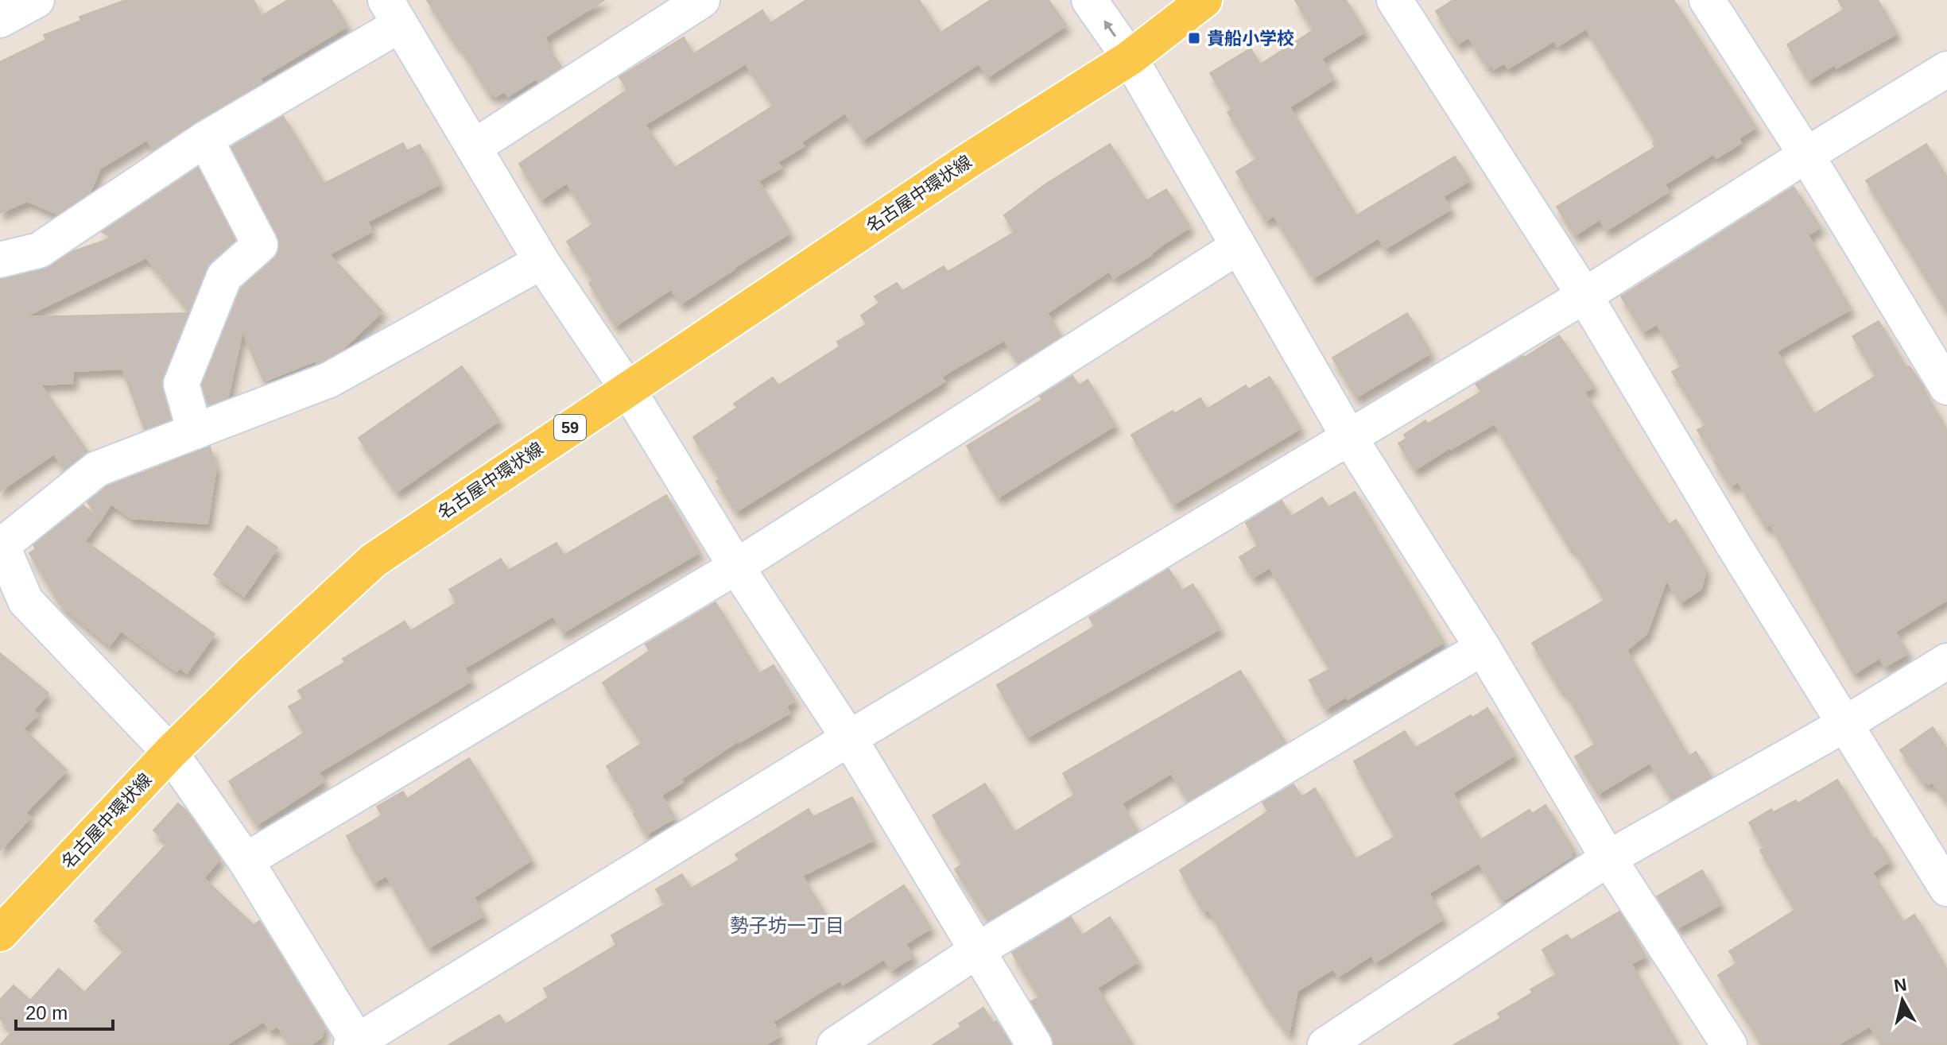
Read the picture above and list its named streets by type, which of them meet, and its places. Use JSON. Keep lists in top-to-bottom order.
{
  "streets": {
    "main road": ["名古屋中環状線", "59"]
  },
  "districts": ["勢子坊一丁目"],
  "places": {
    "transit": ["貴船小学校"]
  },
  "scale_bar": "20 m",
  "north": "top"
}
